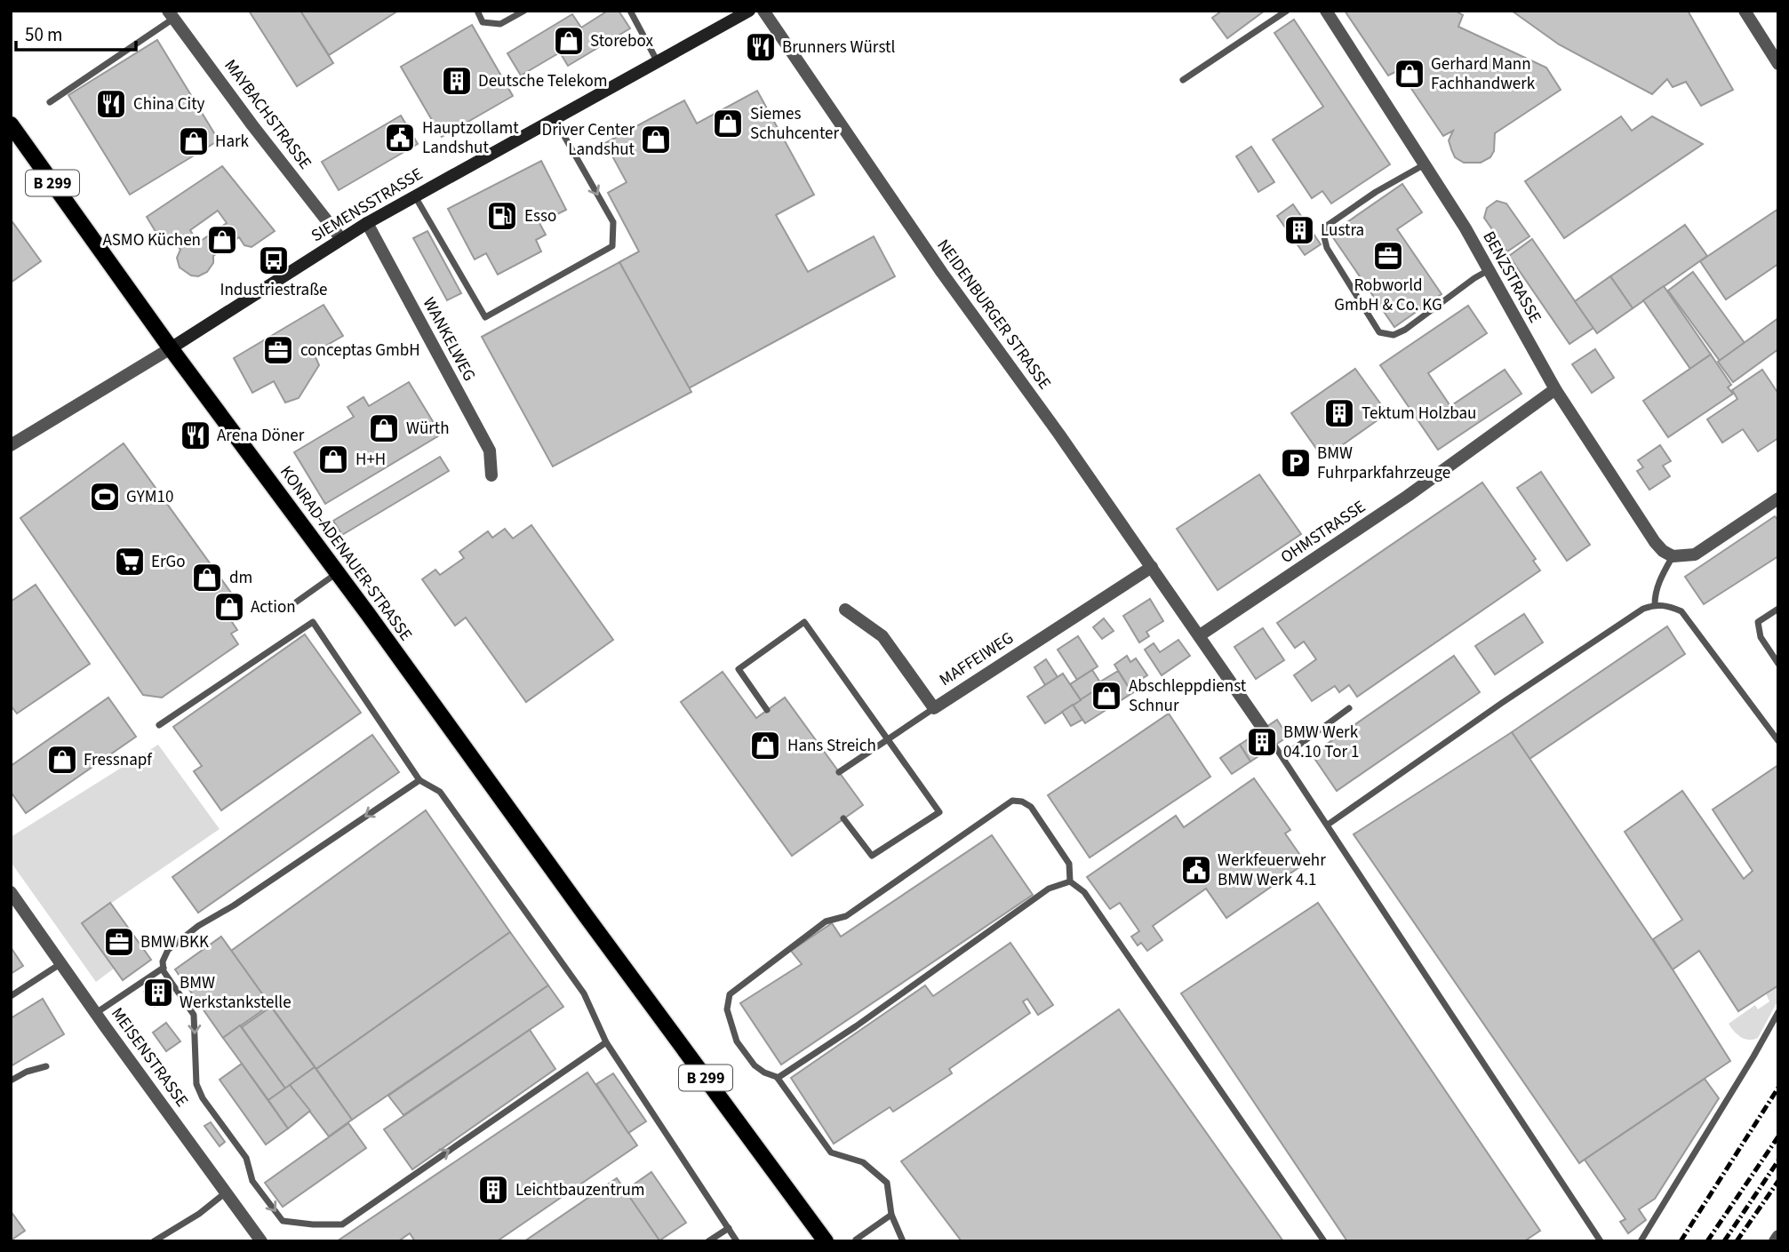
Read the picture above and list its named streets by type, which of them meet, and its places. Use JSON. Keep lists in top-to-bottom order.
{
  "streets": {
    "main road": ["B 299", "SIEMENSSTRASSE", "KONRAD-ADENAUER-STRASSE"],
    "street": [
      "MAYBACHSTRASSE",
      "BENZSTRASSE",
      "NEIDENBURGER STRASSE",
      "WANKELWEG",
      "OHMSTRASSE",
      "MAFFEIWEG",
      "MEISENSTRASSE"
    ]
  },
  "crossings": [
    ["MAYBACHSTRASSE", "SIEMENSSTRASSE"],
    ["SIEMENSSTRASSE", "WANKELWEG"],
    ["SIEMENSSTRASSE", "KONRAD-ADENAUER-STRASSE"],
    ["BENZSTRASSE", "OHMSTRASSE"],
    ["NEIDENBURGER STRASSE", "OHMSTRASSE"],
    ["NEIDENBURGER STRASSE", "MAFFEIWEG"]
  ],
  "places": {
    "shop": [
      "Storebox",
      "Gerhard Mann Fachhandwerk",
      "Siemes Schuhcenter",
      "Driver Center Landshut",
      "Hark",
      "ASMO Küchen",
      "Würth",
      "H+H",
      "dm",
      "Action",
      "Abschleppdienst Schnur",
      "Hans Streich",
      "Fressnapf"
    ],
    "restaurant": ["Brunners Würstl", "China City", "Arena Döner"],
    "building": [
      "Deutsche Telekom",
      "Lustra",
      "Tektum Holzbau",
      "BMW Werk 04.10 Tor 1",
      "BMW Werkstankstelle",
      "Leichtbauzentrum"
    ],
    "public building": ["Hauptzollamt Landshut", "Werkfeuerwehr BMW Werk 4.1"],
    "fuel station": ["Esso"],
    "office": ["Robworld GmbH & Co. KG", "conceptas GmbH", "BMW BKK"],
    "bus stop": ["Industriestraße"],
    "parking": ["BMW Fuhrparkfahrzeuge"],
    "sports": ["GYM10"],
    "supermarket": ["ErGo"]
  },
  "scale_bar": "50 m"
}
